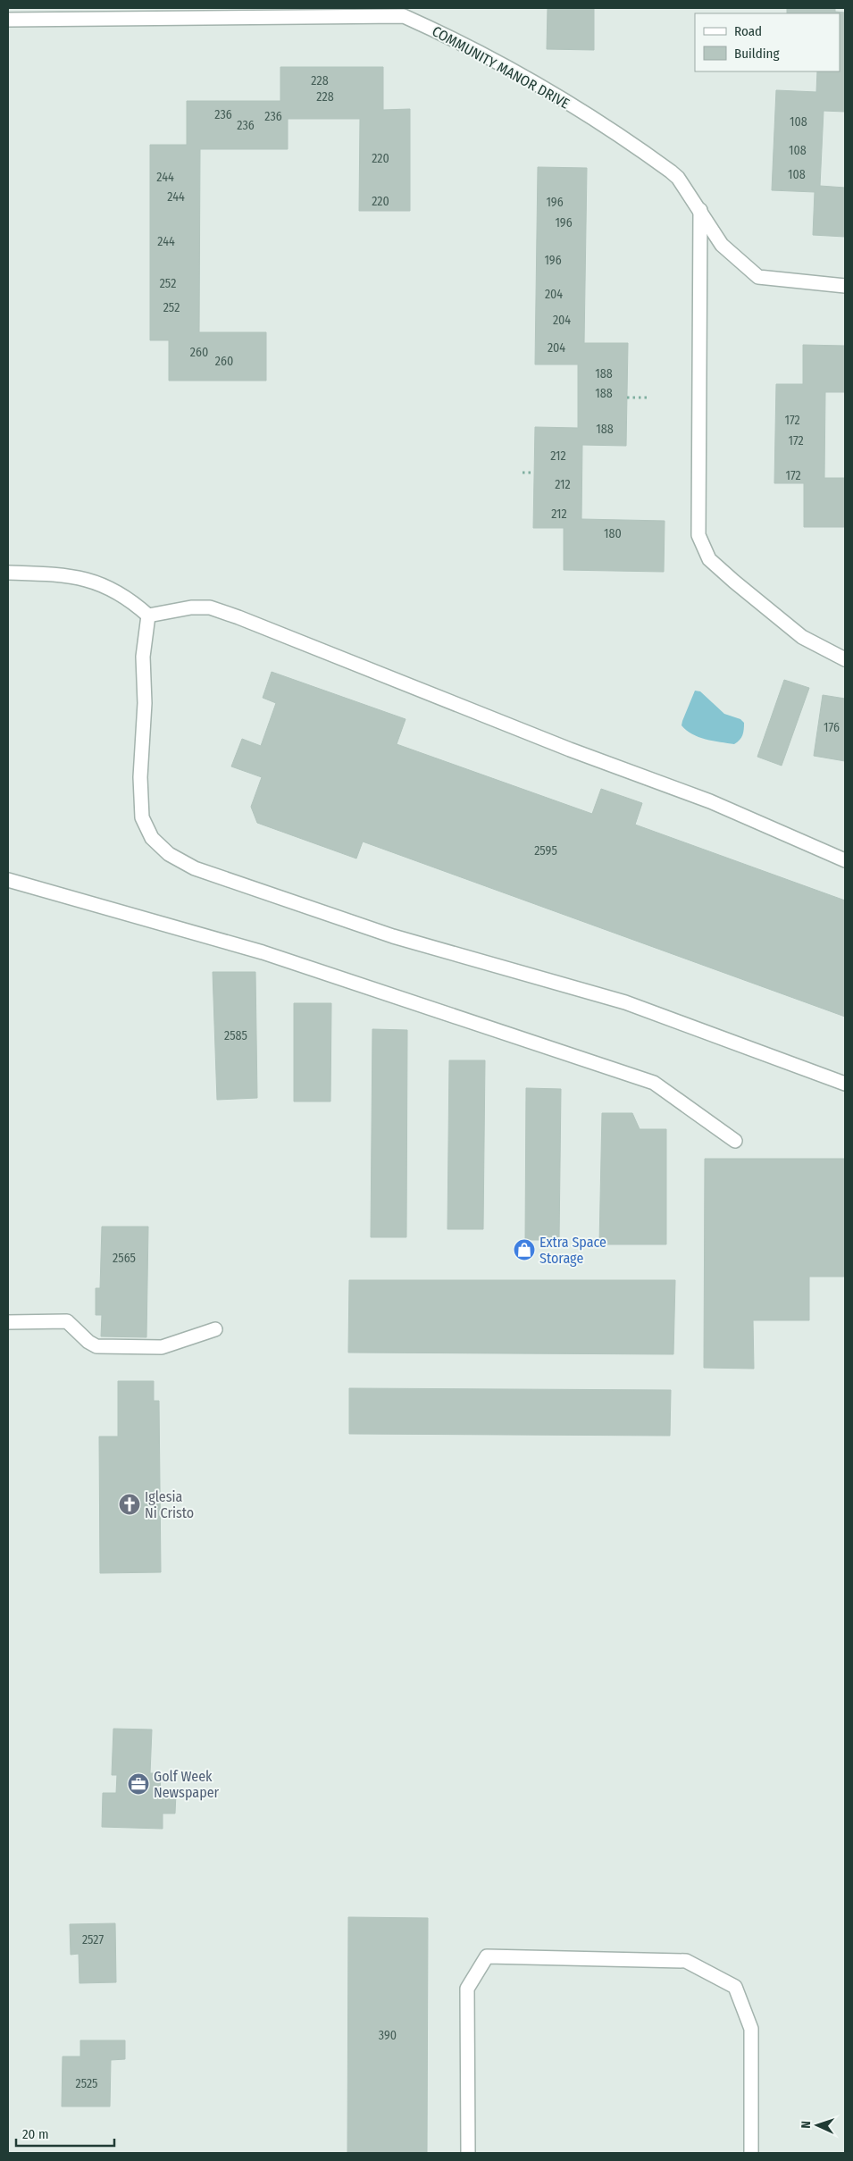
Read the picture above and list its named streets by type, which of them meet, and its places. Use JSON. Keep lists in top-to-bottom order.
{
  "streets": {
    "street": ["COMMUNITY MANOR DRIVE"]
  },
  "places": {
    "shop": ["Extra Space Storage"],
    "church": ["Iglesia Ni Cristo"],
    "office": ["Golf Week Newspaper"]
  },
  "house_numbers": [
    "228",
    "228",
    "236",
    "236",
    "108",
    "236",
    "108",
    "220",
    "108",
    "244",
    "244",
    "220",
    "196",
    "196",
    "244",
    "196",
    "252",
    "204",
    "252",
    "204",
    "204",
    "260",
    "260",
    "188",
    "188",
    "172",
    "188",
    "172",
    "212",
    "172",
    "212",
    "212",
    "180",
    "176",
    "2595",
    "2585",
    "2565",
    "2527",
    "390",
    "2525"
  ],
  "legend": ["Road", "Building"],
  "scale_bar": "20 m",
  "north": "left"
}
